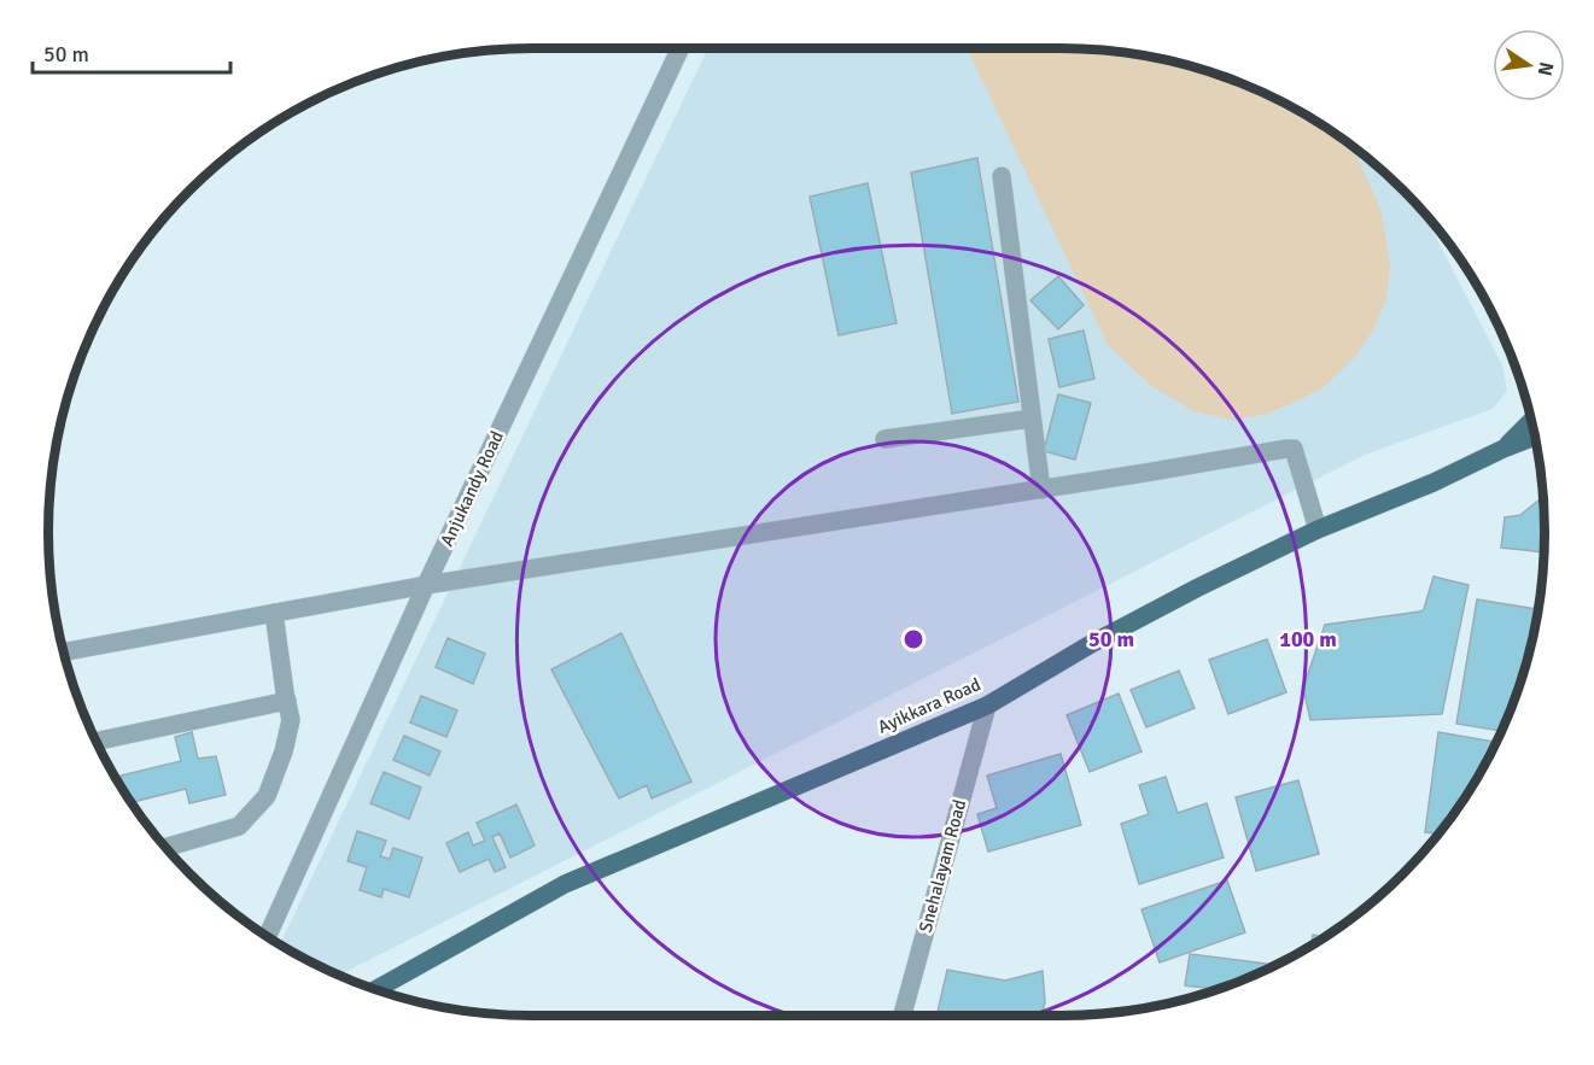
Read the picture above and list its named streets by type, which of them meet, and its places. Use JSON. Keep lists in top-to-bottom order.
{
  "streets": {
    "main road": ["Ayikkara Road"],
    "street": ["Anjukandy Road", "Snehalayam Road"]
  },
  "crossings": [
    ["Ayikkara Road", "Snehalayam Road"]
  ],
  "scale_bar": "50 m",
  "north": "right",
  "rings": ["50 m", "100 m"]
}
